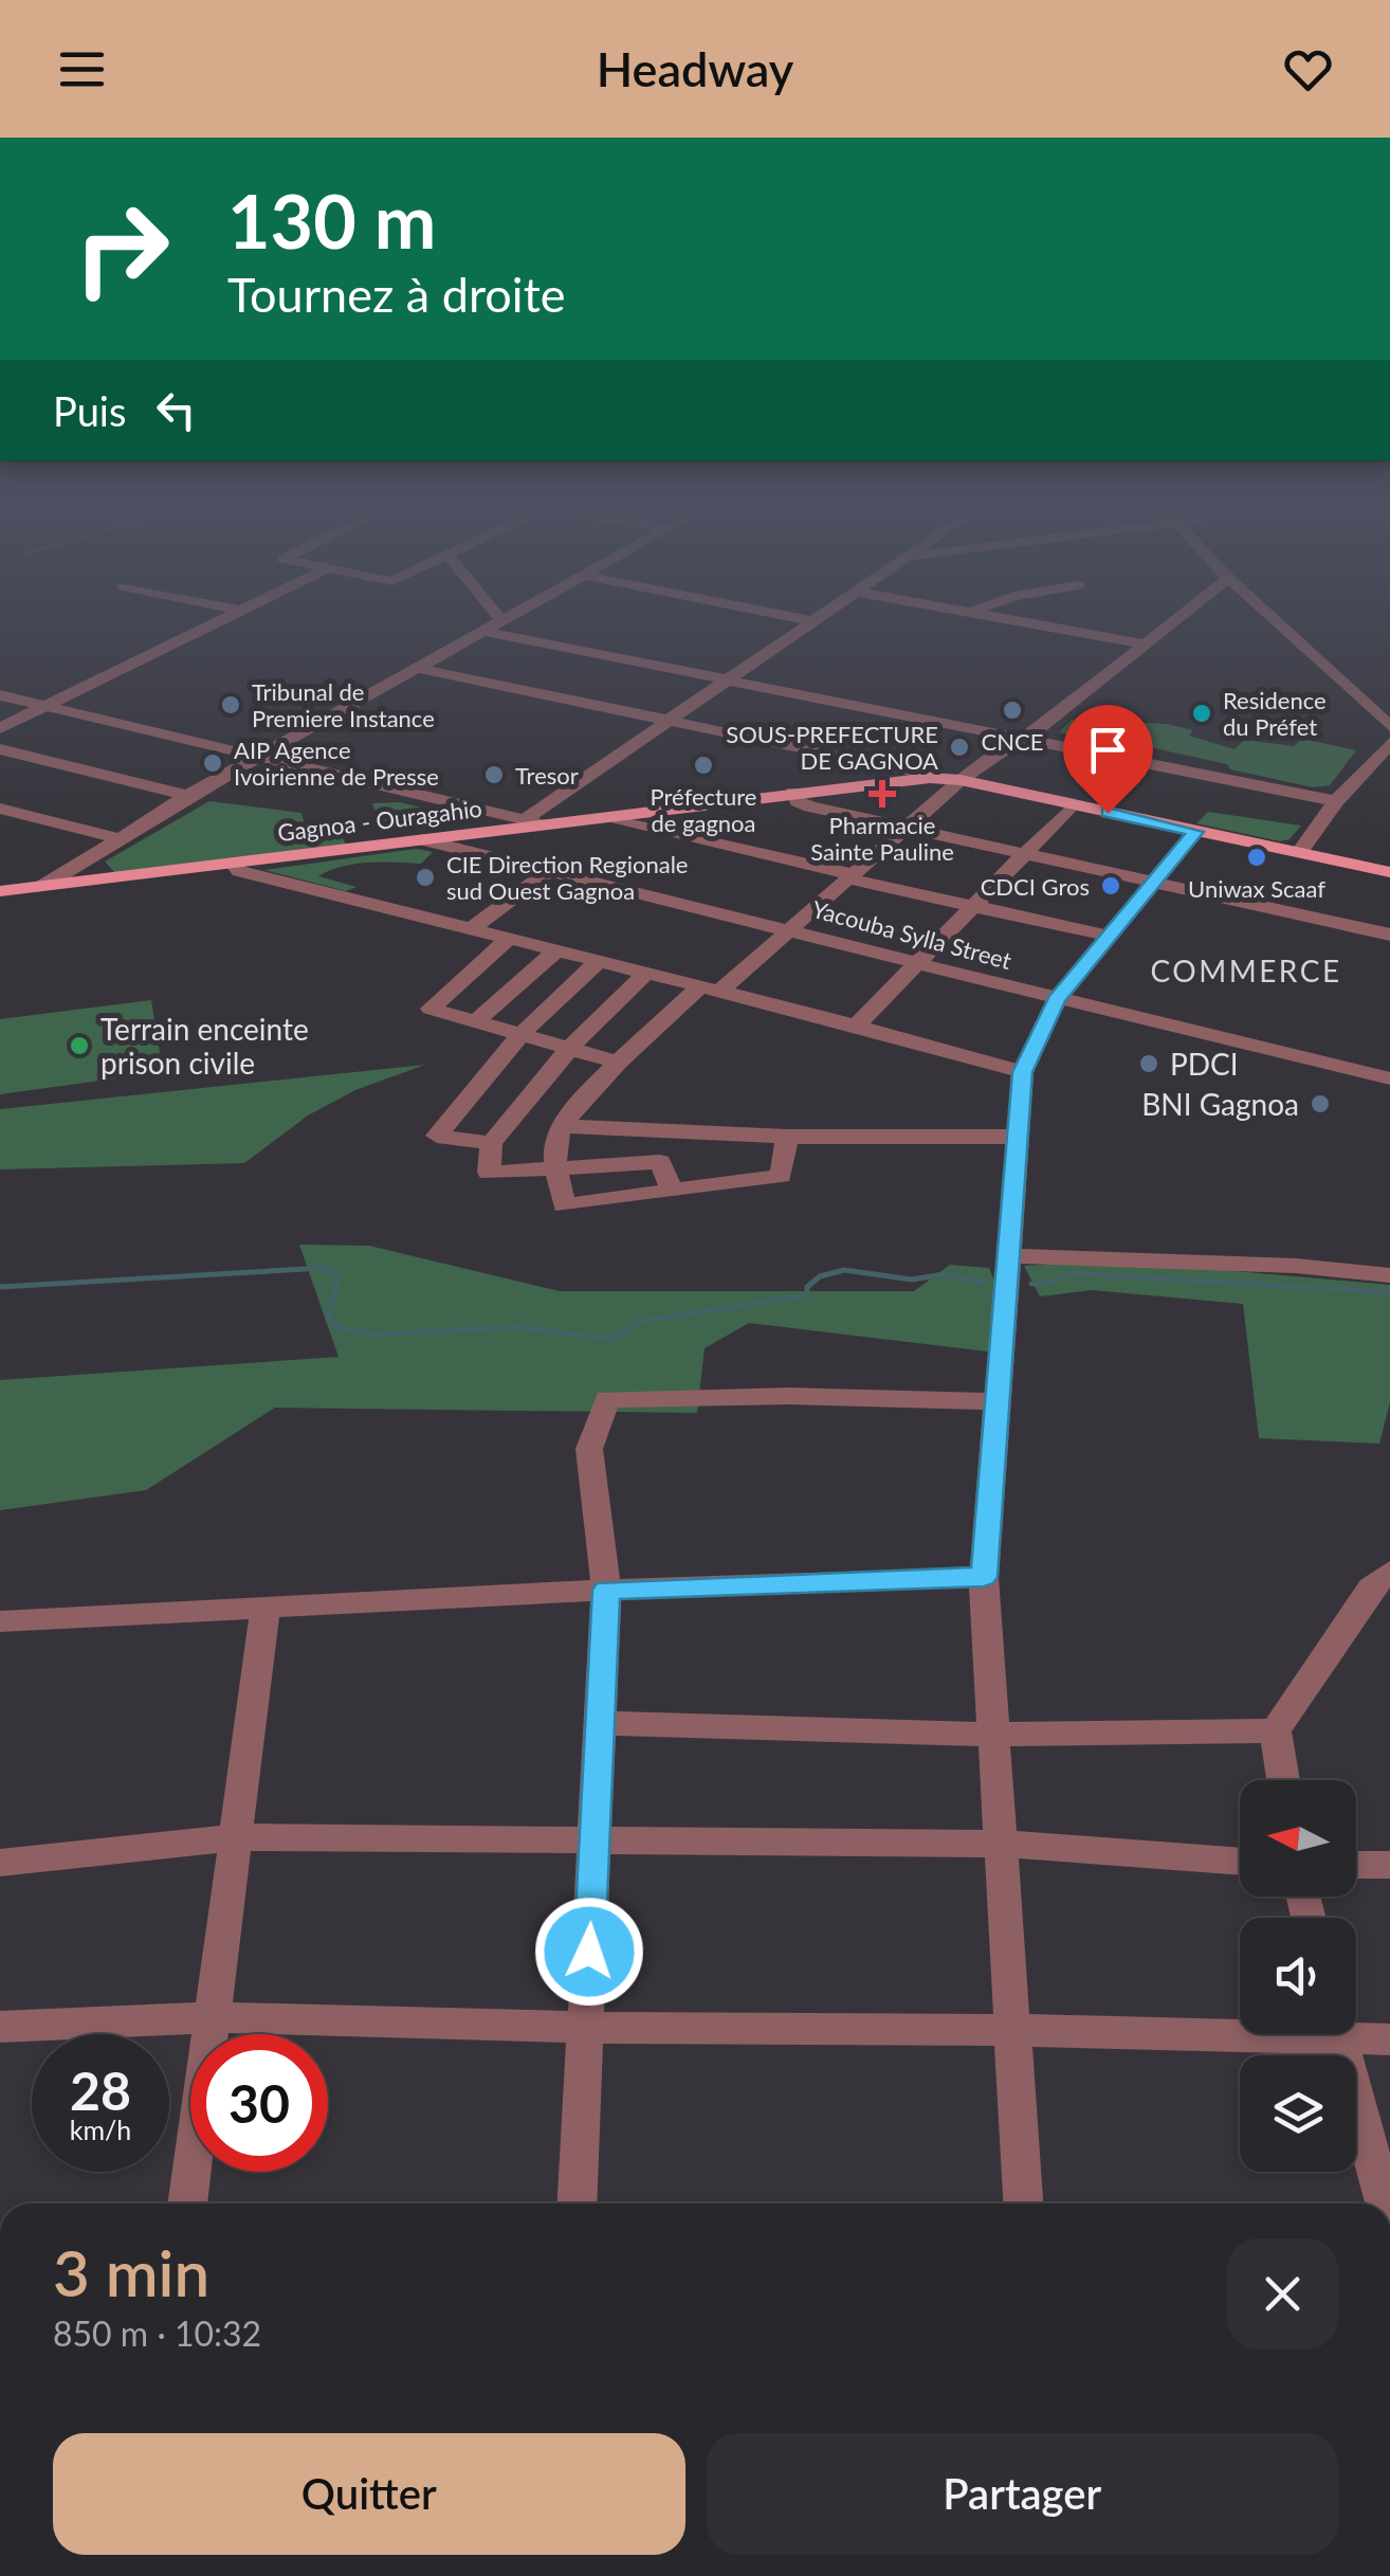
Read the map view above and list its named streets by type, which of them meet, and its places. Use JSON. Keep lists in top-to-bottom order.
{
  "streets": {
    "main road": ["Gagnoa - Ouragahio"],
    "street": ["Yacouba Sylla Street"]
  },
  "crossings": [
    ["Gagnoa - Ouragahio", "Yacouba Sylla Street"]
  ],
  "districts": ["COMMERCE"],
  "places": {
    "other": [
      "Tribunal de Premiere Instance",
      "CNCE",
      "Residence du Préfet",
      "SOUS-PREFECTURE DE GAGNOA",
      "AIP Agence Ivoirienne de Presse",
      "Préfecture de gagnoa",
      "Tresor",
      "Uniwax Scaaf",
      "CIE Direction Regionale sud Ouest Gagnoa",
      "CDCI Gros",
      "Terrain enceinte prison civile",
      "PDCI",
      "BNI Gagnoa"
    ],
    "health": ["Pharmacie Sainte Pauline"]
  },
  "north": "left",
  "page": {
    "header": "Headway",
    "turn": ["130 m", "Tournez à droite"],
    "then": "Puis",
    "speed": "28 km/h",
    "limit": "30",
    "heading": ["3 min", "850 m · 10:32"],
    "buttons": ["Quitter", "Partager"]
  }
}
